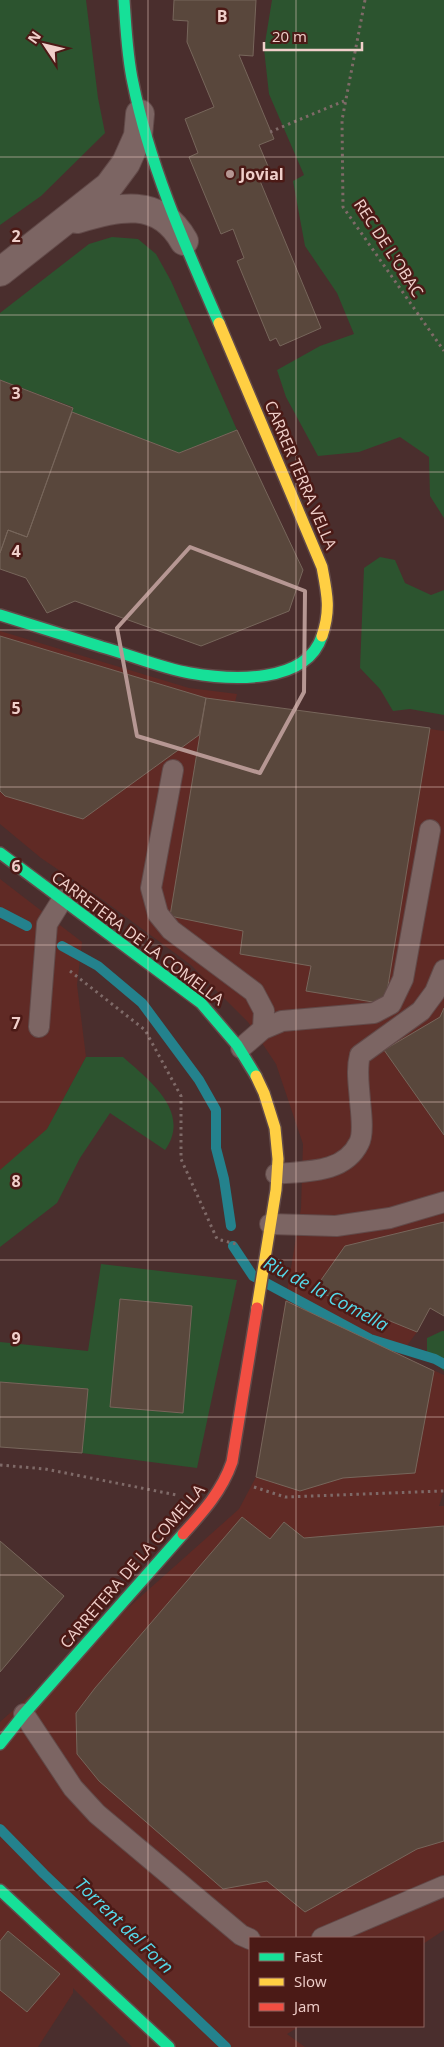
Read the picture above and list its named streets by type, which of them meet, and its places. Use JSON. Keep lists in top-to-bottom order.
{
  "streets": {
    "main road": ["CARRER TERRA VELLA", "CARRETERA DE LA COMELLA"],
    "path": ["REC DE L'OBAC"]
  },
  "water": ["Riu de la Comella", "Torrent del Forn"],
  "places": ["Jovial"],
  "legend": ["Fast", "Slow", "Jam"],
  "scale_bar": "20 m",
  "north": "top left",
  "grid": {
    "columns": ["B"],
    "rows": [
      "2",
      "3",
      "4",
      "5",
      "6",
      "7",
      "8",
      "9"
    ]
  }
}
